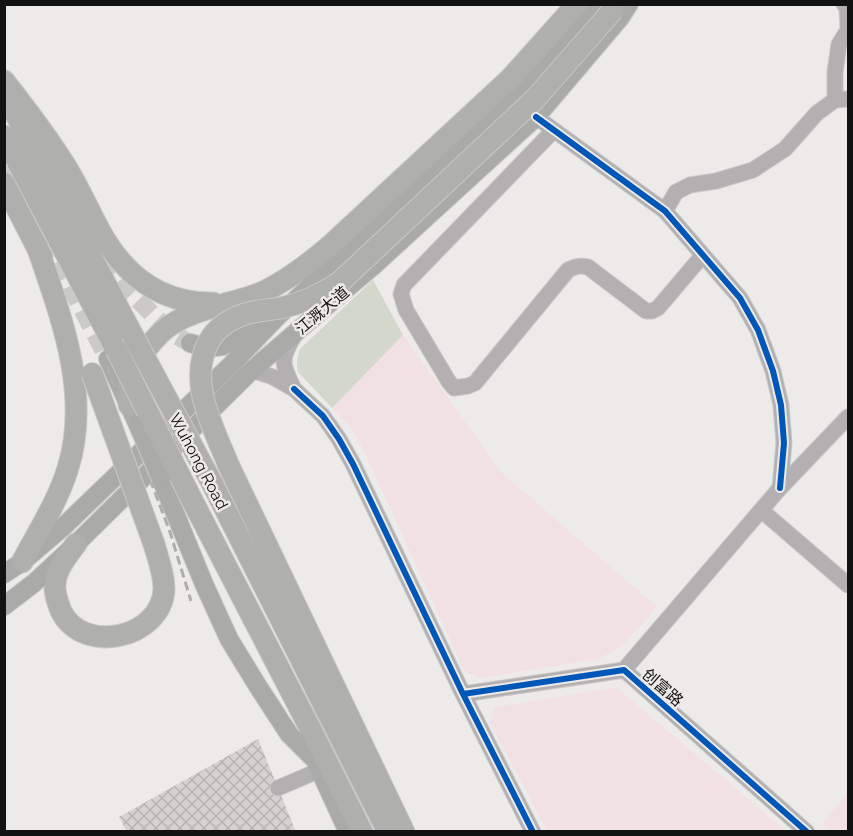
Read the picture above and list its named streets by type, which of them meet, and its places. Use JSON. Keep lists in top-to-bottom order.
{
  "streets": {
    "highway": ["Wuhong Road"],
    "main road": ["江溉大道"],
    "street": ["创富路"]
  }
}
